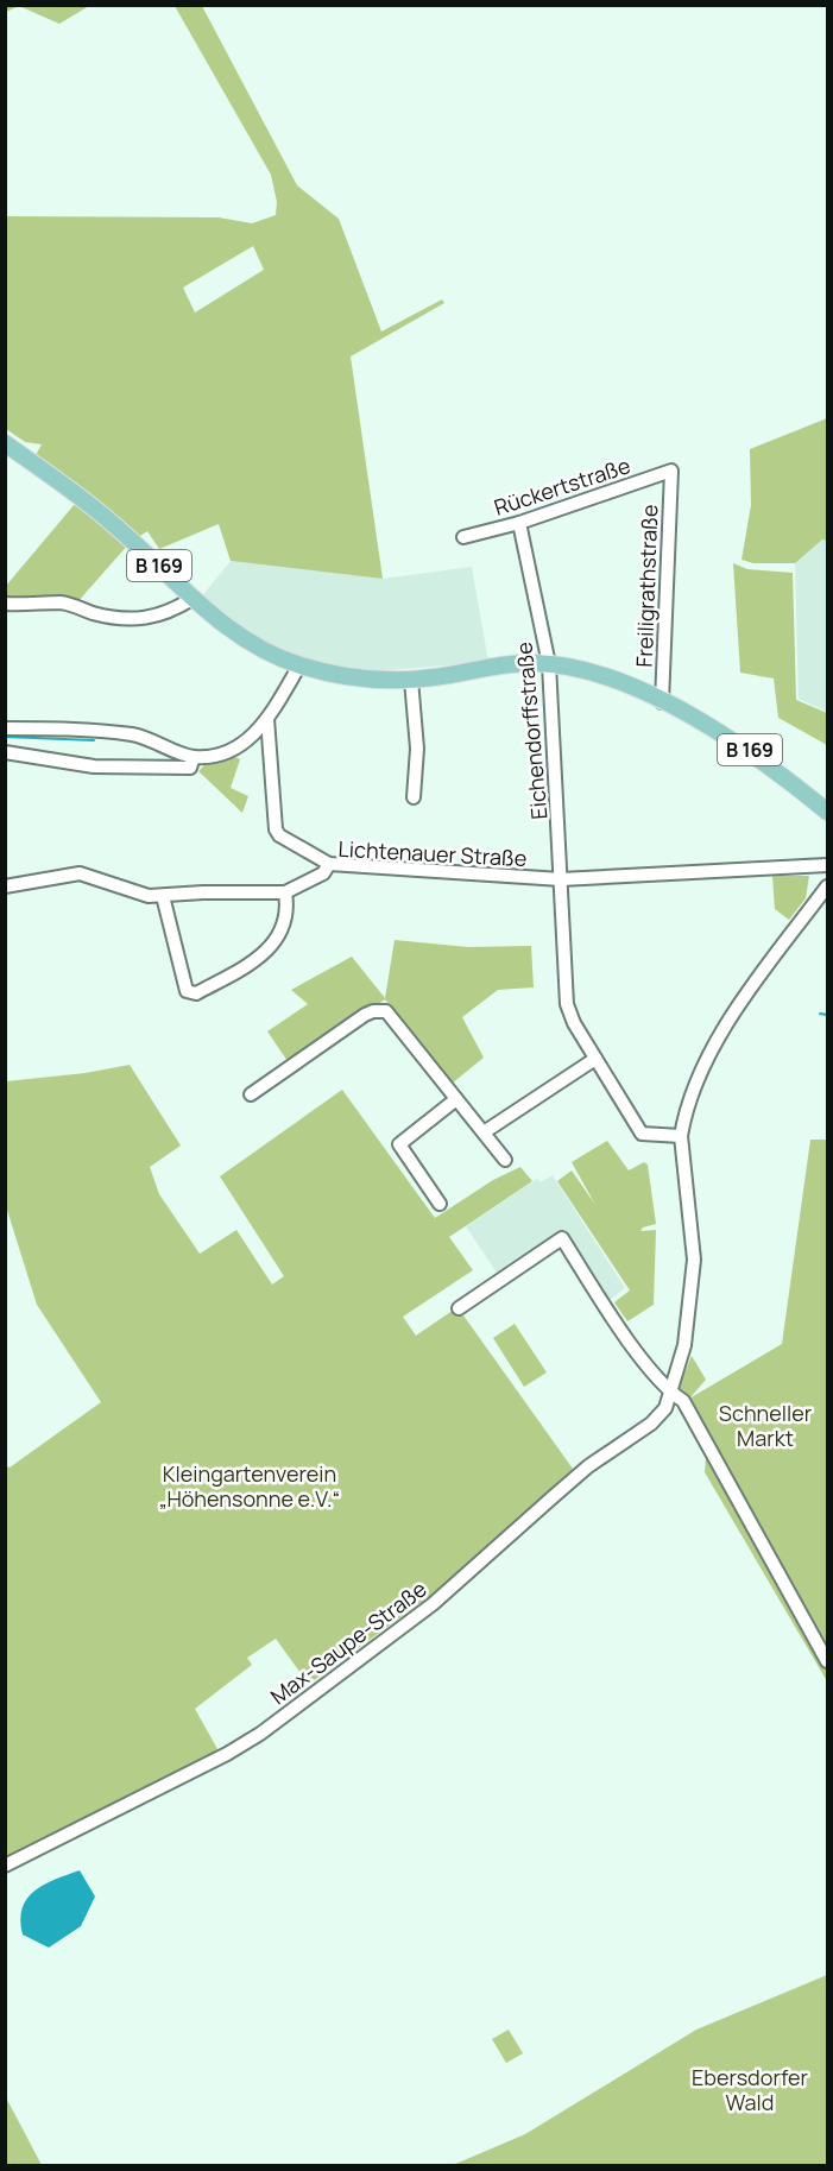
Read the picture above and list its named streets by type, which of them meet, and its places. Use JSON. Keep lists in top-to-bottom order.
{
  "streets": {
    "main road": ["B 169"],
    "street": [
      "Rückertstraße",
      "Freiligrathstraße",
      "Eichendorffstraße",
      "Lichtenauer Straße",
      "Max-Saupe-Straße"
    ]
  },
  "crossings": [
    ["Rückertstraße", "Freiligrathstraße"],
    ["Rückertstraße", "Eichendorffstraße"],
    ["B 169", "Freiligrathstraße"],
    ["B 169", "Eichendorffstraße"],
    ["Eichendorffstraße", "Lichtenauer Straße"],
    ["Eichendorffstraße", "Max-Saupe-Straße"]
  ],
  "parks": ["Schneller Markt", "Kleingartenverein „Höhensonne e.V.“", "Ebersdorfer Wald"]
}
